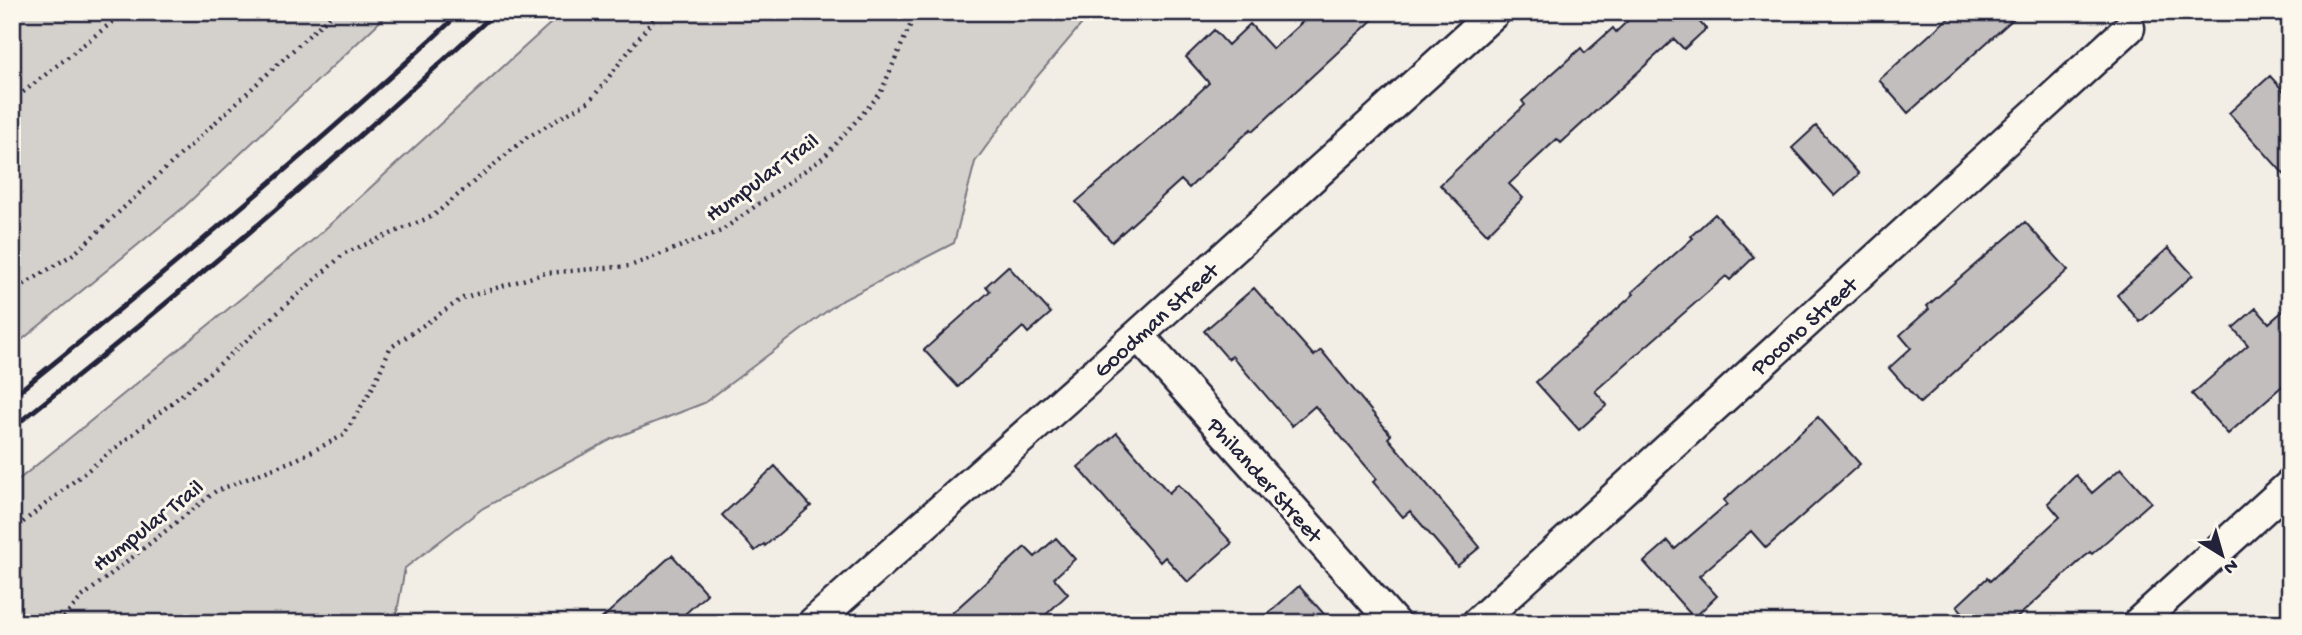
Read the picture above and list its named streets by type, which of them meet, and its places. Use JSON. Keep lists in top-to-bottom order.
{
  "streets": {
    "street": ["Goodman Street", "Pocono Street", "Philander Street"],
    "path": ["Humpular Trail"]
  },
  "crossings": [
    ["Goodman Street", "Philander Street"]
  ],
  "north": "bottom right"
}
